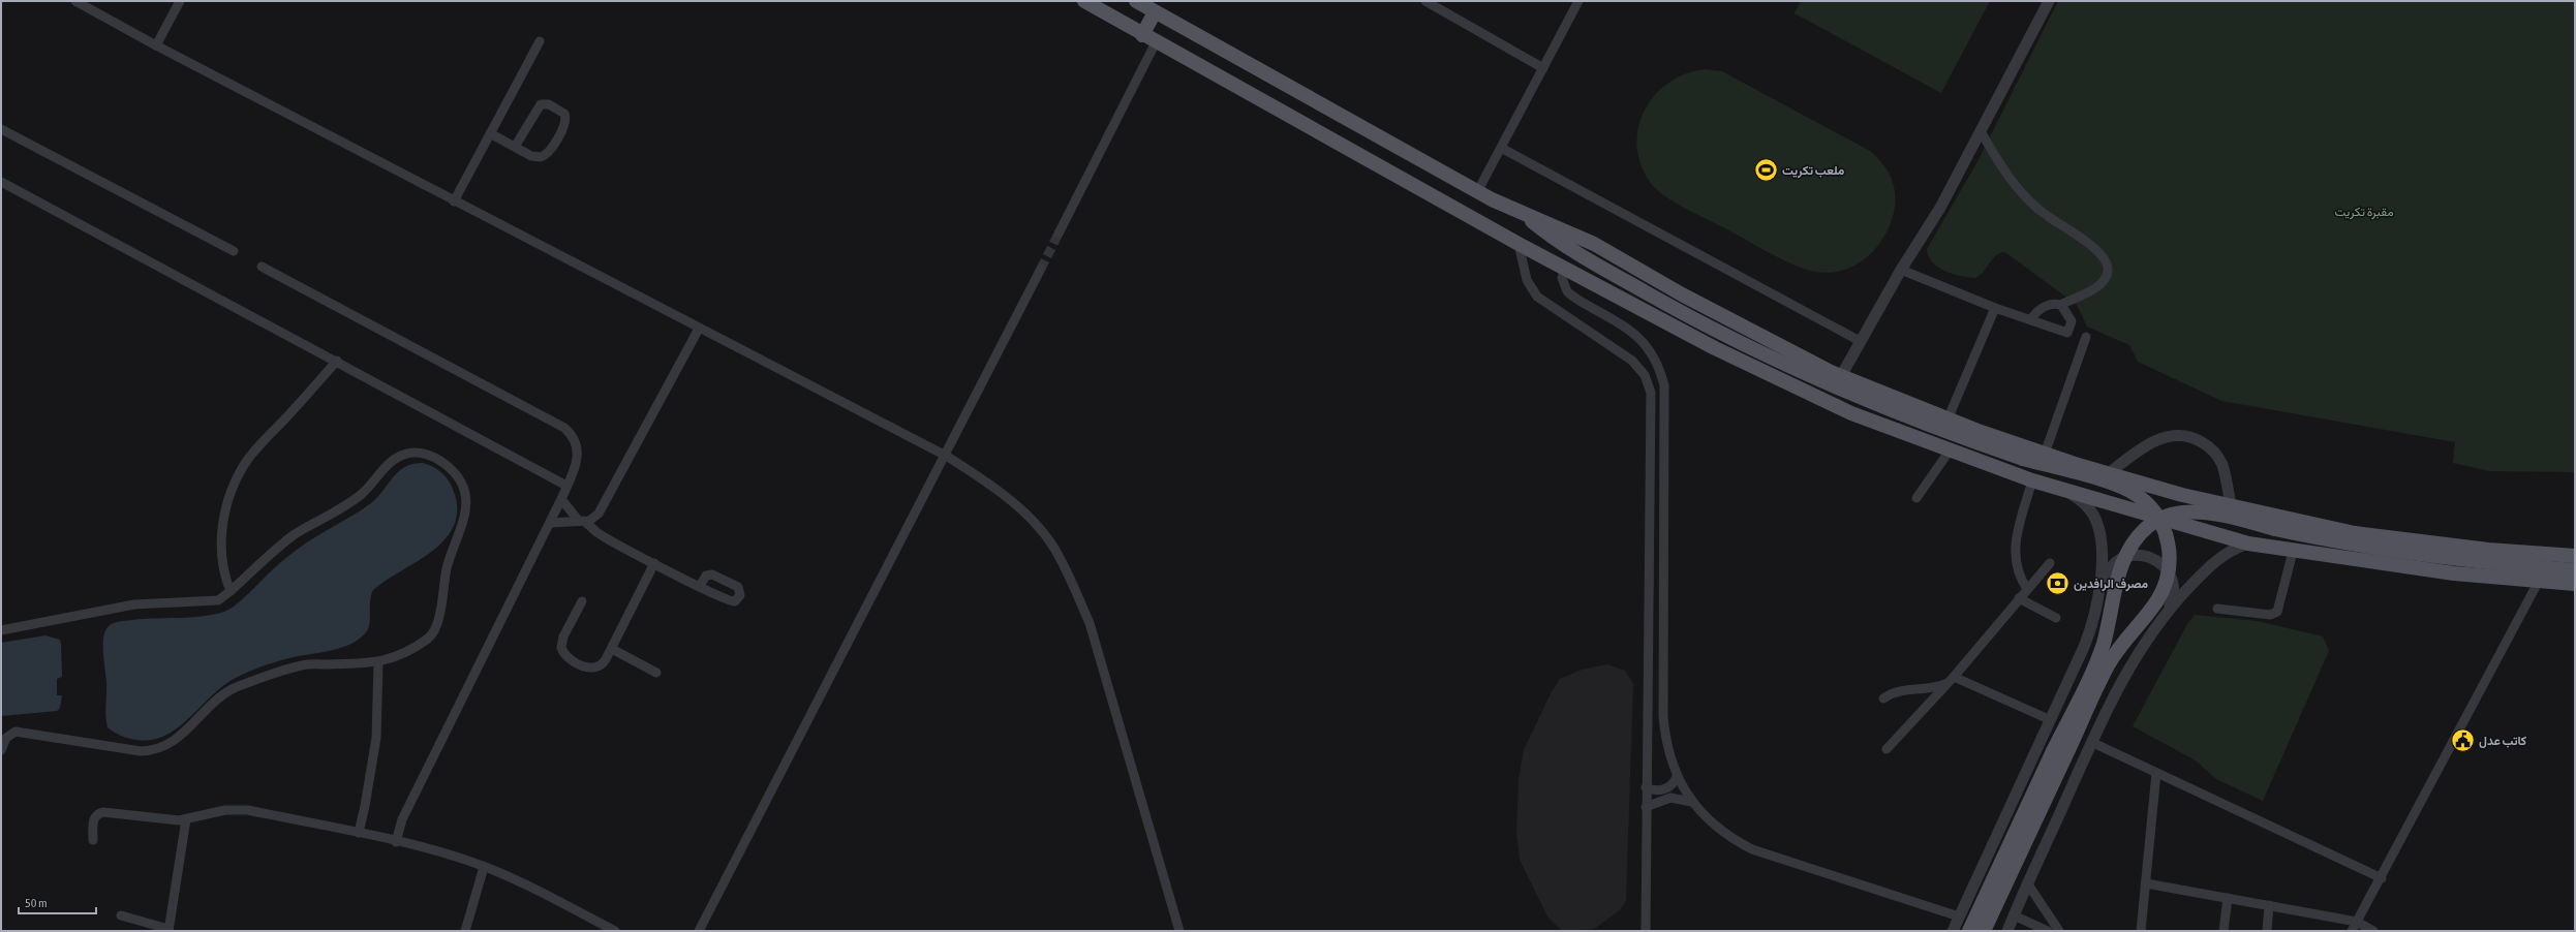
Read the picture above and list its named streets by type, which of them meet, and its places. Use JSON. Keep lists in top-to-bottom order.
{
  "parks": ["مقبرة تكريت"],
  "places": {
    "sports": ["ملعب تكريت"],
    "bank": ["مصرف الرافدين"],
    "public building": ["كاتب عدل"]
  },
  "scale_bar": "50 m"
}
